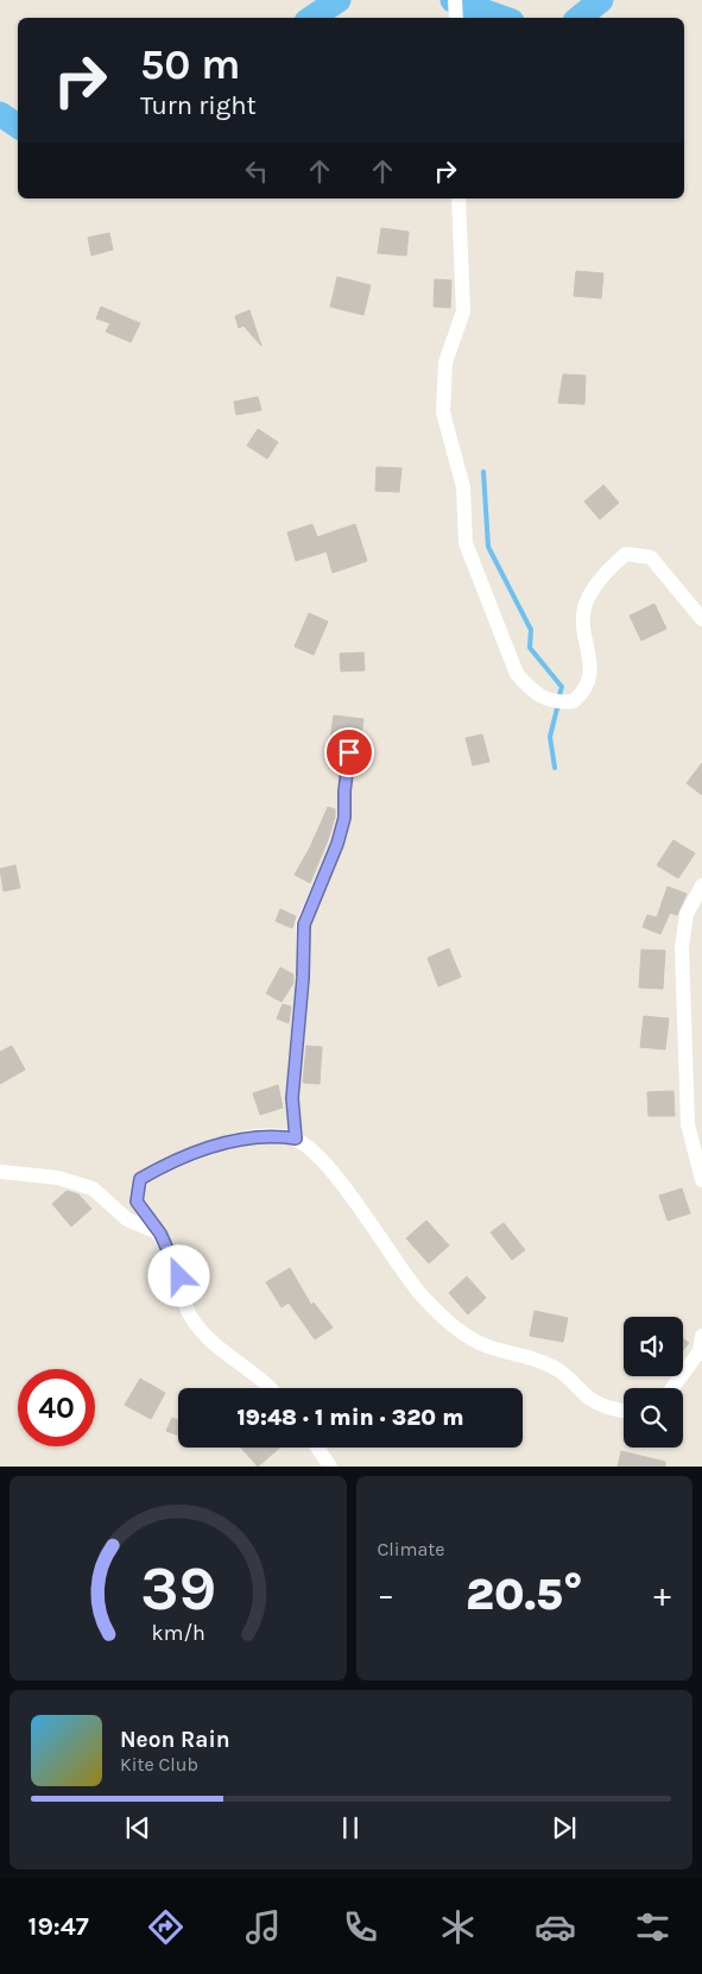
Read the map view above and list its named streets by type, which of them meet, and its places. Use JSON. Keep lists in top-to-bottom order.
{
  "page": {
    "turn": ["50 m", "Turn right"],
    "limit": "40",
    "trip": "19:48 · 1 min · 320 m",
    "tile": "Climate",
    "heat": ["−", "20.5°", "+"],
    "song": ["Neon Rain", "Kite Club"],
    "tabs": "19:47",
    "gauge": ["39", "km/h"]
  }
}
